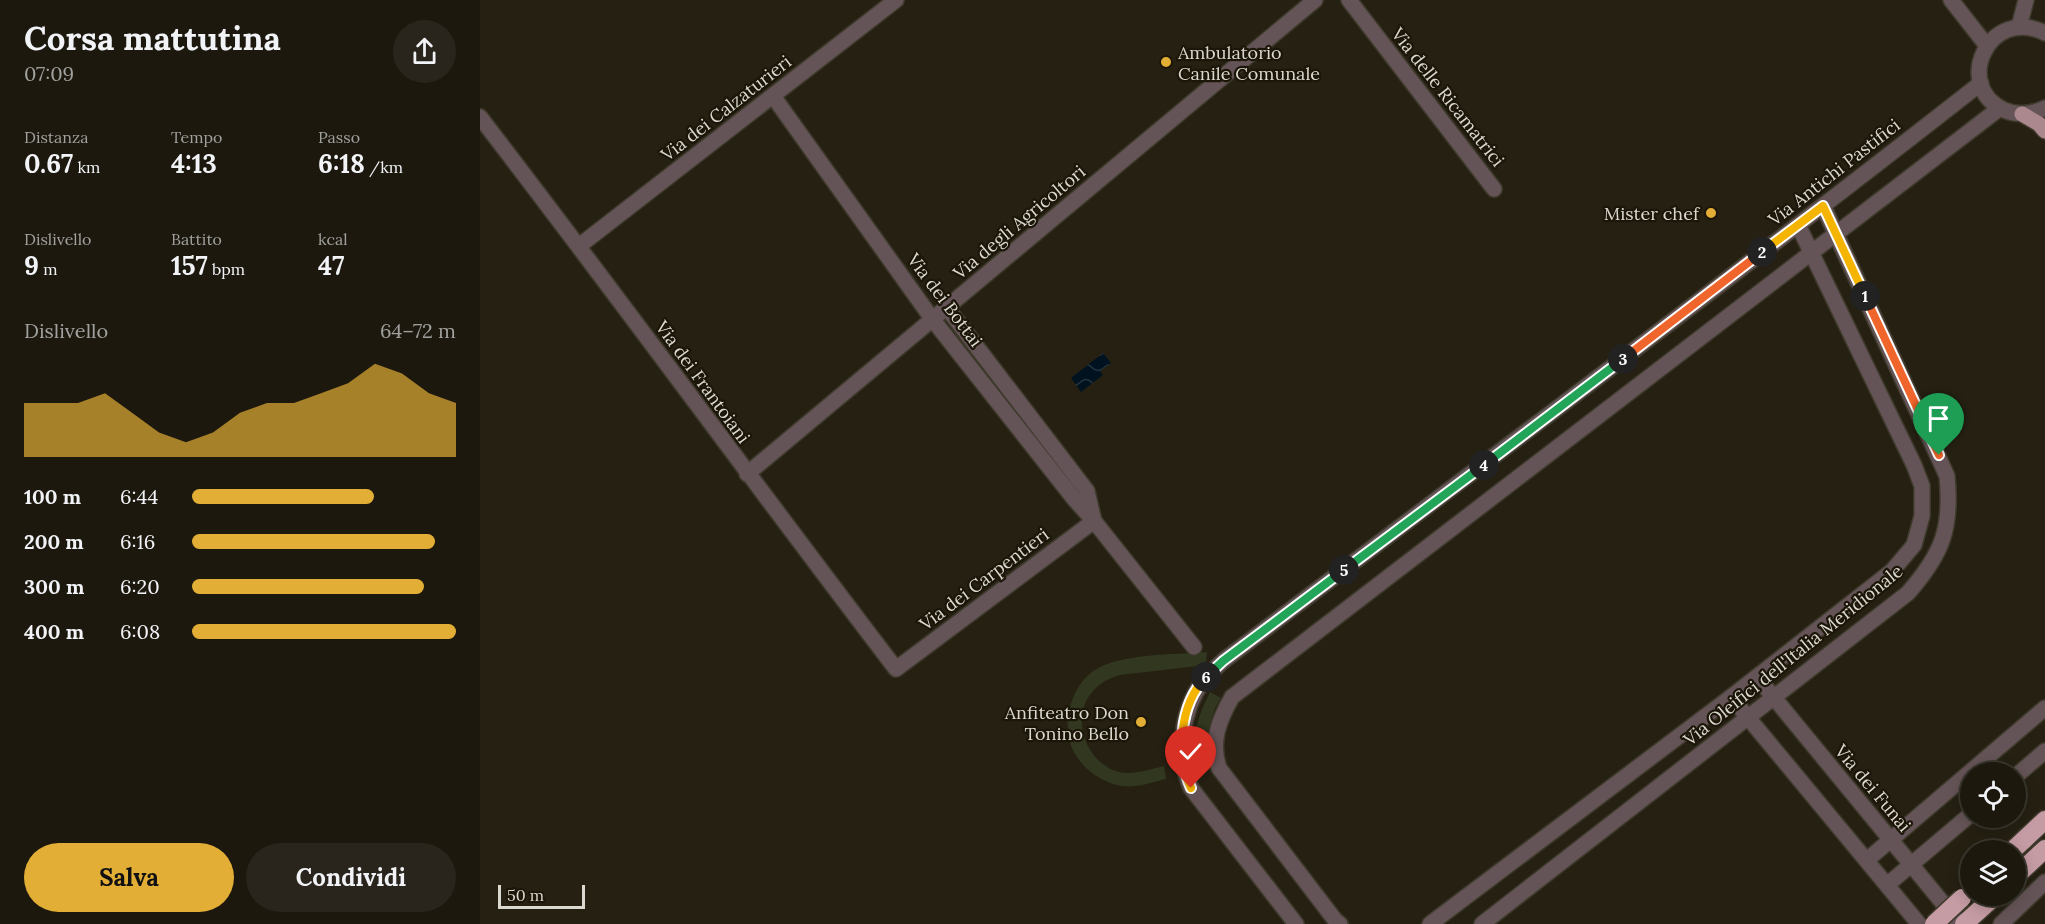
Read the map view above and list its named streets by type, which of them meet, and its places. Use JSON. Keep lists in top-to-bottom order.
{
  "streets": {
    "street": [
      "Via delle Ricamatrici",
      "Via dei Calzaturieri",
      "Via Antichi Pastifici",
      "Via degli Agricoltori",
      "Via dei Bottai",
      "Via dei Frantoiani",
      "Via dei Carpentieri",
      "Via Oleifici dell'Italia Meridionale",
      "Via dei Funai"
    ]
  },
  "crossings": [
    ["Via dei Calzaturieri", "Via dei Bottai"],
    ["Via dei Calzaturieri", "Via dei Frantoiani"],
    ["Via Antichi Pastifici", "Via Oleifici dell'Italia Meridionale"],
    ["Via degli Agricoltori", "Via dei Bottai"],
    ["Via degli Agricoltori", "Via dei Frantoiani"],
    ["Via dei Bottai", "Via dei Carpentieri"],
    ["Via dei Frantoiani", "Via dei Carpentieri"],
    ["Via Oleifici dell'Italia Meridionale", "Via dei Funai"]
  ],
  "places": ["Ambulatorio Canile Comunale", "Mister chef", "Anfiteatro Don Tonino Bello"],
  "scale_bar": "50 m",
  "page": {
    "heading": ["Corsa mattutina", "07:09"],
    "stats": [
      ["Distanza", "0.67 km"],
      ["Tempo", "4:13"],
      ["Passo", "6:18 /km"],
      ["Dislivello", "9 m"],
      ["Battito", "157 bpm"],
      ["kcal", "47"]
    ],
    "pins": [
      "2",
      "1",
      "3",
      "4",
      "5",
      "6"
    ],
    "chart": ["Dislivello", "64–72 m"],
    "list": [
      {
        "name": "100 m",
        "note": "6:44"
      },
      {
        "name": "200 m",
        "note": "6:16"
      },
      {
        "name": "300 m",
        "note": "6:20"
      },
      {
        "name": "400 m",
        "note": "6:08"
      }
    ],
    "buttons": ["Salva", "Condividi"],
    "scale": "50 m"
  }
}
